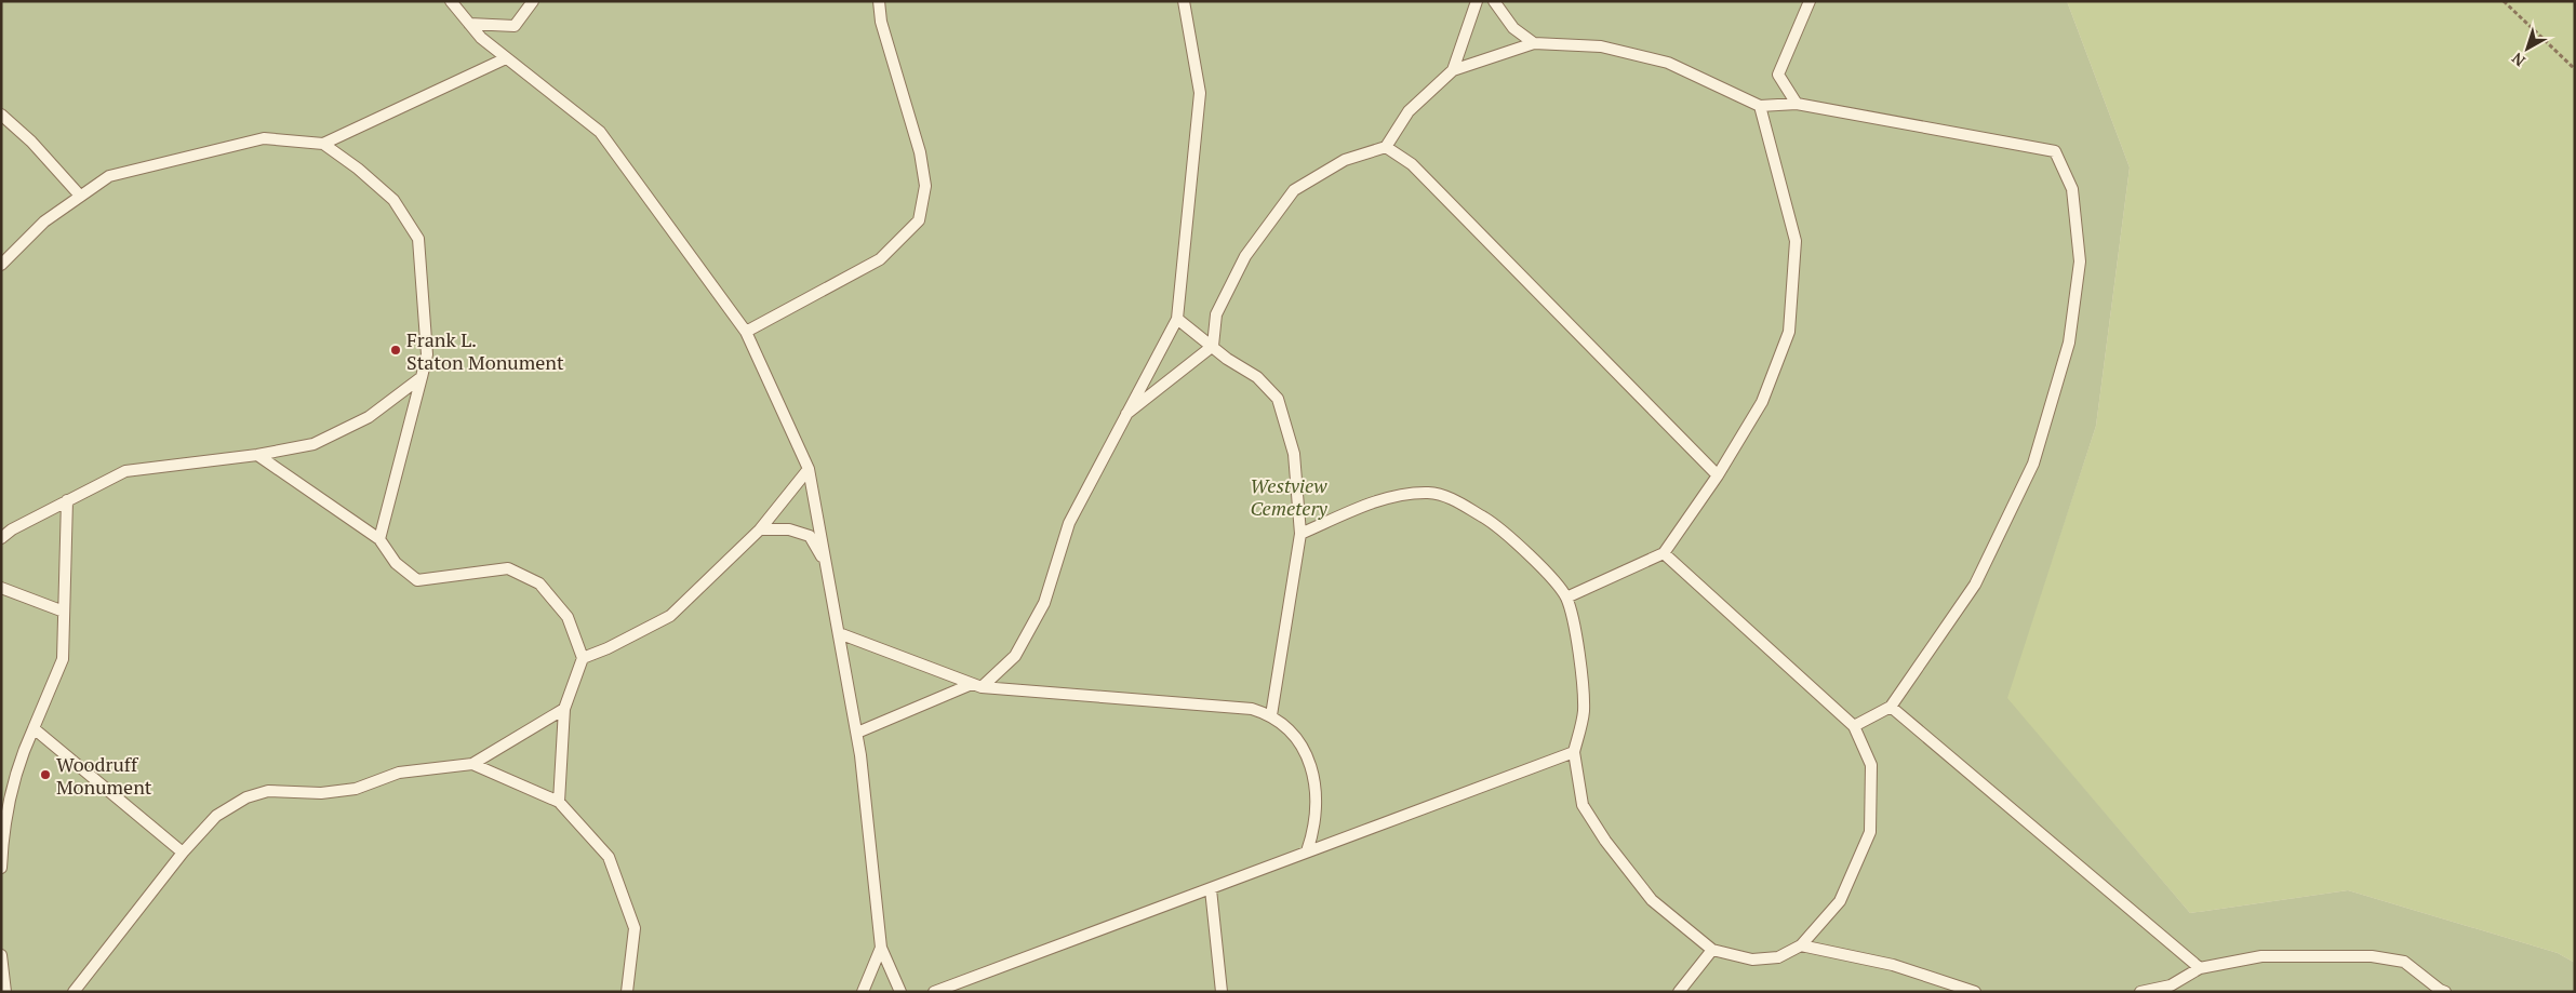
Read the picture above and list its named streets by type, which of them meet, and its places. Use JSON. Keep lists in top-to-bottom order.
{
  "parks": ["Westview Cemetery"],
  "places": ["Frank L. Staton Monument", "Woodruff Monument"],
  "north": "bottom left"
}
